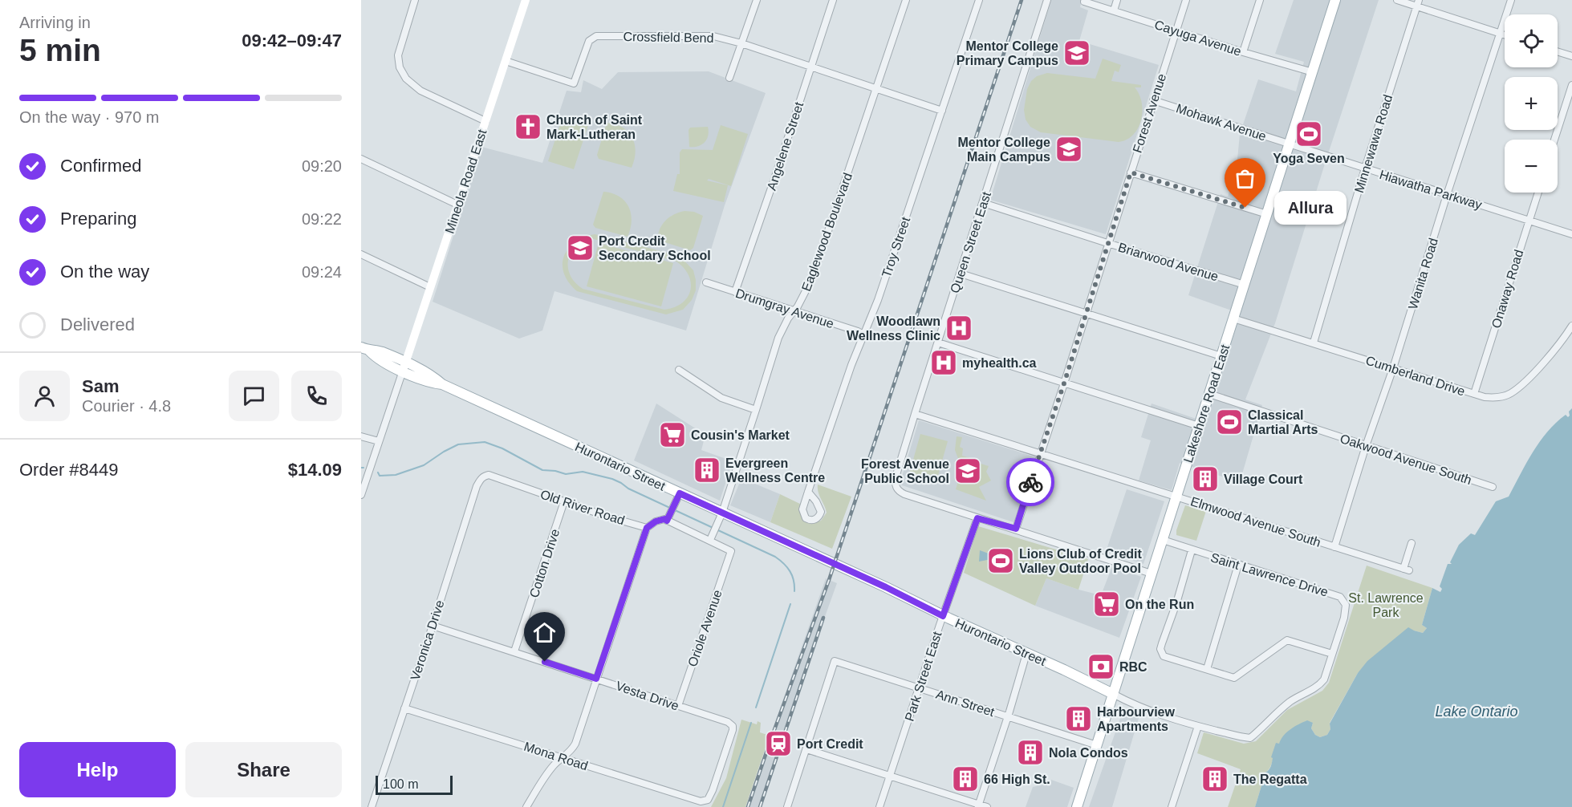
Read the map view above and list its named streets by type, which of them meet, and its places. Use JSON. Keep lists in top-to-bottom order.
{
  "streets": {
    "main road": ["Lakeshore Road East", "Hurontario Street"],
    "street": [
      "Crossfield Bend",
      "Cayuga Avenue",
      "Forest Avenue",
      "Mohawk Avenue",
      "Minnewawa Road",
      "Angelene Street",
      "Mineola Road East",
      "Hiawatha Parkway",
      "Eaglewood Boulevard",
      "Queen Street East",
      "Troy Street",
      "Briarwood Avenue",
      "Wanita Road",
      "Onaway Road",
      "Drumgray Avenue",
      "Cumberland Drive",
      "Oakwood Avenue South",
      "Old River Road",
      "Elmwood Avenue South",
      "Cotton Drive",
      "Saint Lawrence Drive",
      "Oriole Avenue",
      "Veronica Drive",
      "Park Street East",
      "Vesta Drive",
      "Ann Street",
      "Mona Road"
    ]
  },
  "crossings": [
    ["Crossfield Bend", "Angelene Street"],
    ["Crossfield Bend", "Mineola Road East"],
    ["Crossfield Bend", "Eaglewood Boulevard"],
    ["Crossfield Bend", "Troy Street"],
    ["Cayuga Avenue", "Forest Avenue"],
    ["Cayuga Avenue", "Lakeshore Road East"],
    ["Forest Avenue", "Mohawk Avenue"],
    ["Forest Avenue", "Briarwood Avenue"],
    ["Forest Avenue", "Elmwood Avenue South"],
    ["Mohawk Avenue", "Hiawatha Parkway"],
    ["Mohawk Avenue", "Lakeshore Road East"],
    ["Minnewawa Road", "Hiawatha Parkway"],
    ["Minnewawa Road", "Cumberland Drive"],
    ["Angelene Street", "Drumgray Avenue"],
    ["Mineola Road East", "Hurontario Street"],
    ["Hiawatha Parkway", "Wanita Road"],
    ["Hiawatha Parkway", "Onaway Road"],
    ["Hiawatha Parkway", "Lakeshore Road East"],
    ["Eaglewood Boulevard", "Drumgray Avenue"],
    ["Eaglewood Boulevard", "Hurontario Street"],
    ["Eaglewood Boulevard", "Oriole Avenue"],
    ["Queen Street East", "Briarwood Avenue"],
    ["Queen Street East", "Elmwood Avenue South"],
    ["Queen Street East", "Park Street East"],
    ["Troy Street", "Drumgray Avenue"],
    ["Briarwood Avenue", "Lakeshore Road East"],
    ["Wanita Road", "Cumberland Drive"],
    ["Wanita Road", "Oakwood Avenue South"],
    ["Wanita Road", "Elmwood Avenue South"],
    ["Onaway Road", "Cumberland Drive"],
    ["Cumberland Drive", "Lakeshore Road East"],
    ["Lakeshore Road East", "Oakwood Avenue South"],
    ["Lakeshore Road East", "Hurontario Street"],
    ["Lakeshore Road East", "Elmwood Avenue South"],
    ["Lakeshore Road East", "Saint Lawrence Drive"],
    ["Lakeshore Road East", "Ann Street"],
    ["Hurontario Street", "Saint Lawrence Drive"],
    ["Hurontario Street", "Park Street East"],
    ["Old River Road", "Cotton Drive"],
    ["Old River Road", "Veronica Drive"],
    ["Cotton Drive", "Vesta Drive"],
    ["Oriole Avenue", "Vesta Drive"],
    ["Veronica Drive", "Vesta Drive"],
    ["Veronica Drive", "Mona Road"],
    ["Park Street East", "Ann Street"],
    ["Vesta Drive", "Mona Road"]
  ],
  "water": ["Lake Ontario"],
  "parks": ["St. Lawrence Park"],
  "places": {
    "school or university": [
      "Mentor College Primary Campus",
      "Mentor College Main Campus",
      "Port Credit Secondary School",
      "Forest Avenue Public School"
    ],
    "church": ["Church of Saint Mark-Lutheran"],
    "sports": ["Yoga Seven", "Classical Martial Arts", "Lions Club of Credit Valley Outdoor Pool"],
    "other": ["Allura"],
    "hospital": ["Woodlawn Wellness Clinic", "myhealth.ca"],
    "supermarket": ["Cousin's Market", "On the Run"],
    "building": [
      "Evergreen Wellness Centre",
      "Village Court",
      "Harbourview Apartments",
      "Nola Condos",
      "66 High St.",
      "The Regatta"
    ],
    "bank": ["RBC"],
    "station": ["Port Credit"]
  },
  "scale_bar": "100 m",
  "page": {
    "heading": ["5 min", "Arriving in", "09:42–09:47"],
    "panel": [
      "Sam",
      "Courier · 4.8",
      "Order #8449",
      "$14.09"
    ],
    "map_buttons": ["+", "−"],
    "bar": "On the way · 970 m",
    "list": [
      ["Confirmed", "09:20"],
      ["Preparing", "09:22"],
      ["On the way", "09:24"],
      "Delivered"
    ],
    "bubble": "Allura",
    "buttons": ["Help", "Share"],
    "scale": "100 m"
  }
}
